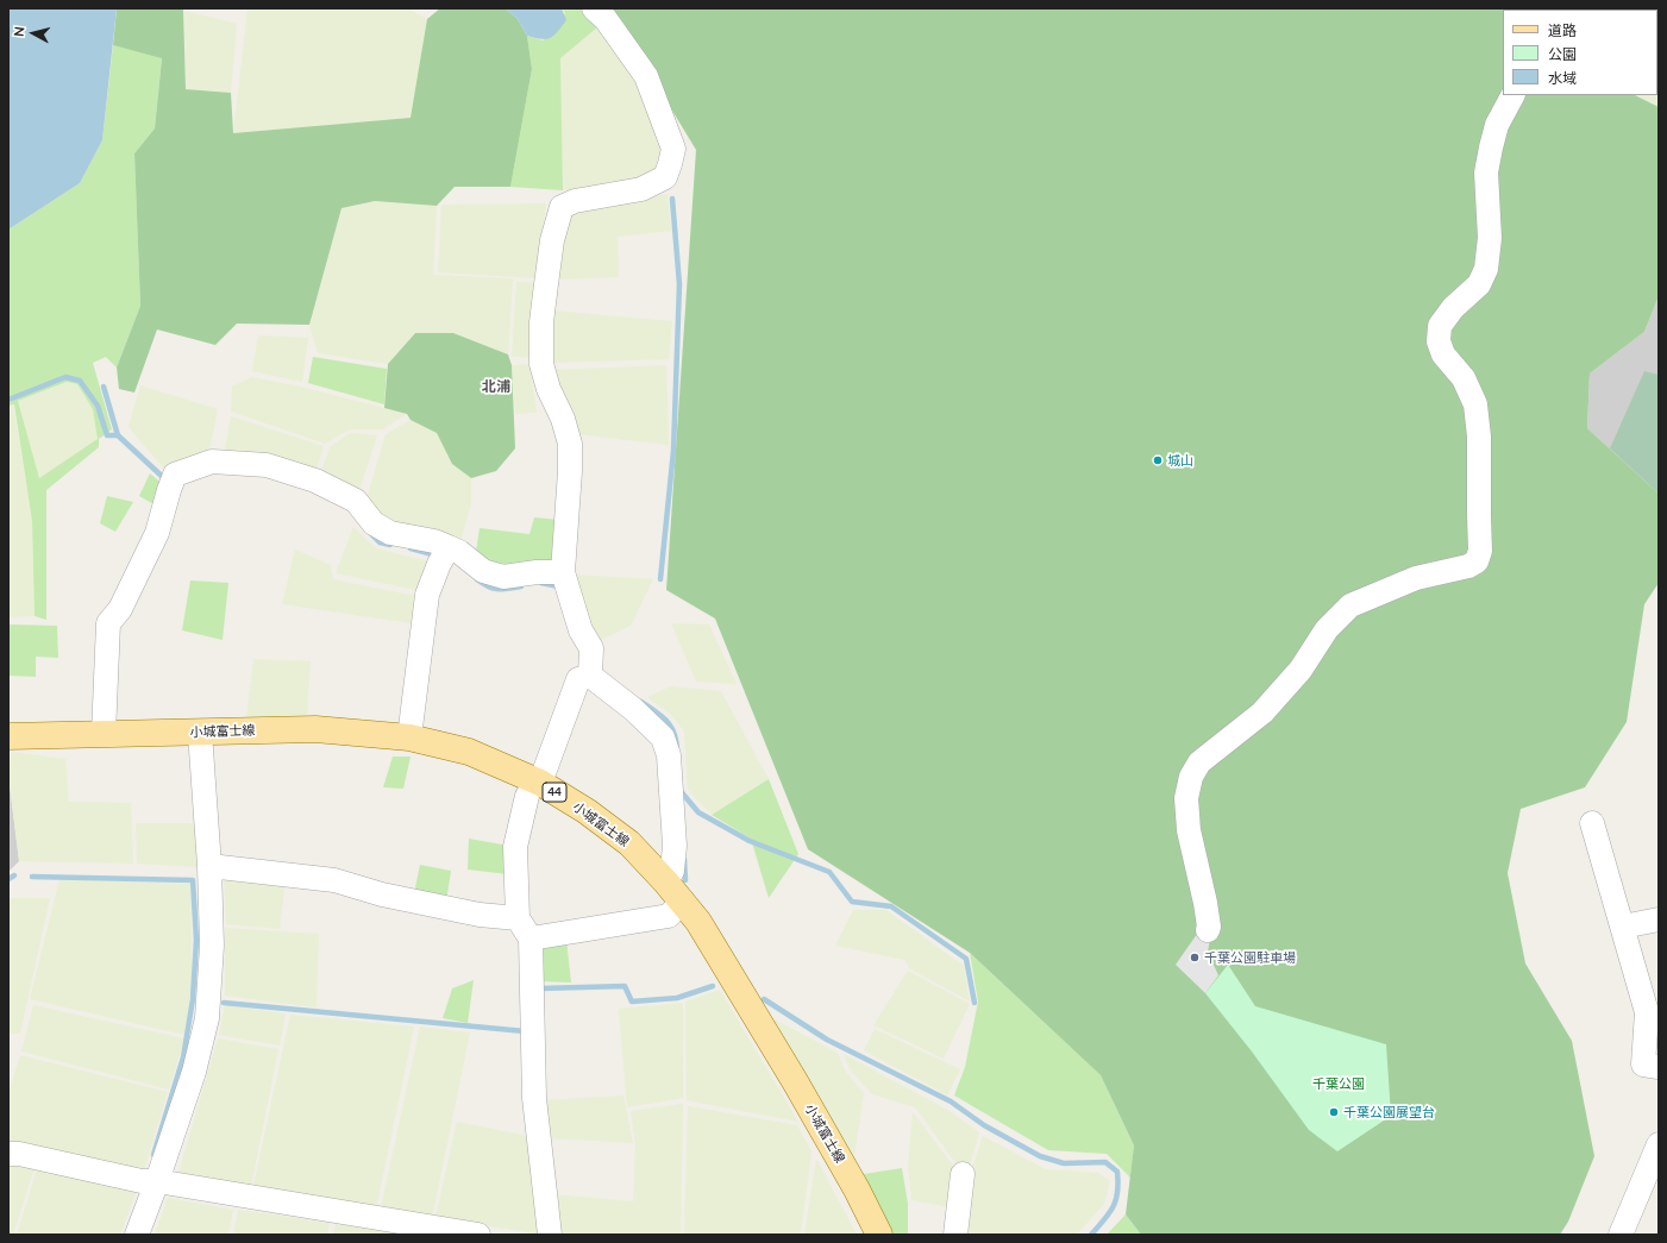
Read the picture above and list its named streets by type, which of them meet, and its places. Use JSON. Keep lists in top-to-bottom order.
{
  "streets": {
    "main road": ["小城富士線", "44"]
  },
  "districts": ["北浦"],
  "parks": ["千葉公園"],
  "places": ["城山", "千葉公園駐車場", "千葉公園展望台"],
  "legend": ["道路", "公園", "水域"],
  "north": "left"
}
